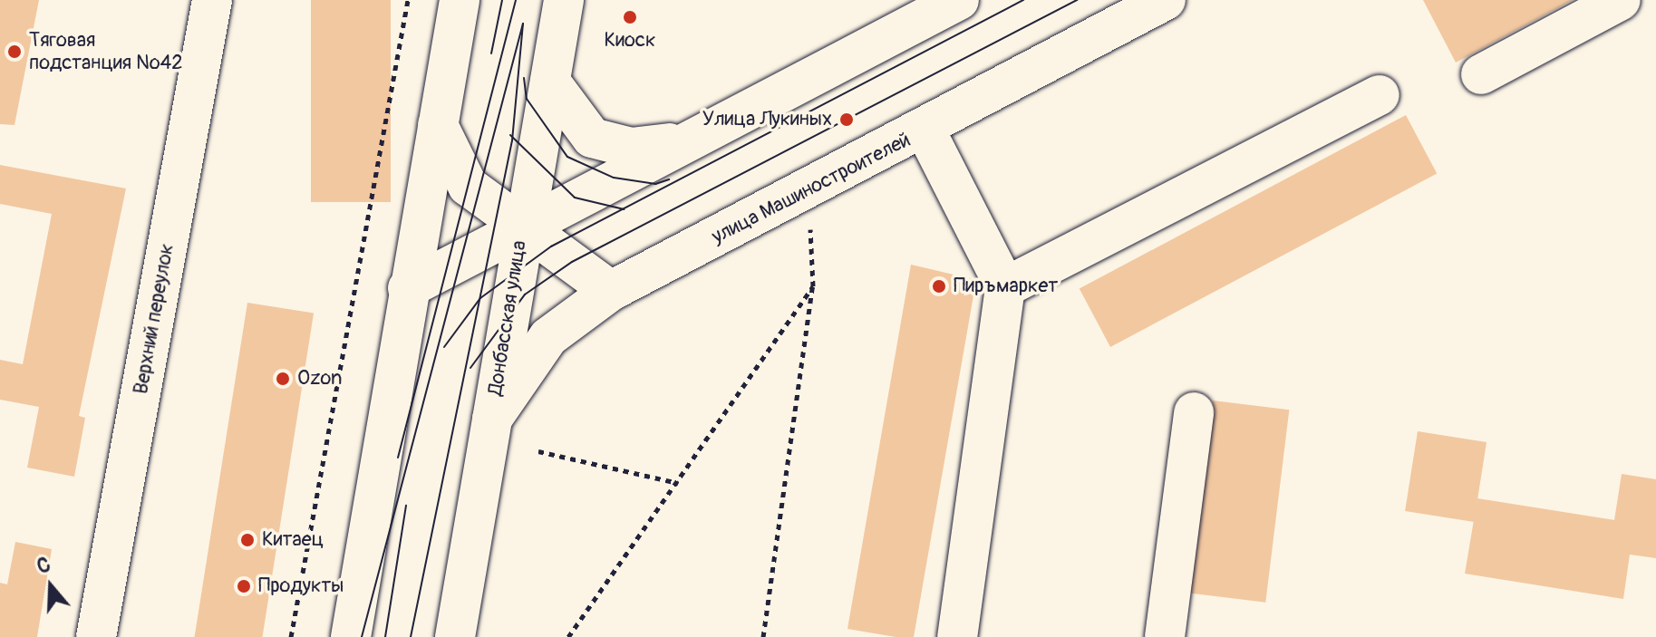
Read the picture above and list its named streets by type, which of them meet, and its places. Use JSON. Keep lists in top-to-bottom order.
{
  "streets": {
    "main road": ["улица Машиностроителей", "Донбасская улица", "Верхний переулок"]
  },
  "crossings": [
    ["улица Машиностроителей", "Донбасская улица"]
  ],
  "places": [
    "Киоск",
    "Тяговая подстанция №42",
    "Улица Лукиных",
    "Пиръмаркет",
    "Ozon",
    "Китаец",
    "Продукты"
  ],
  "north": "top"
}
